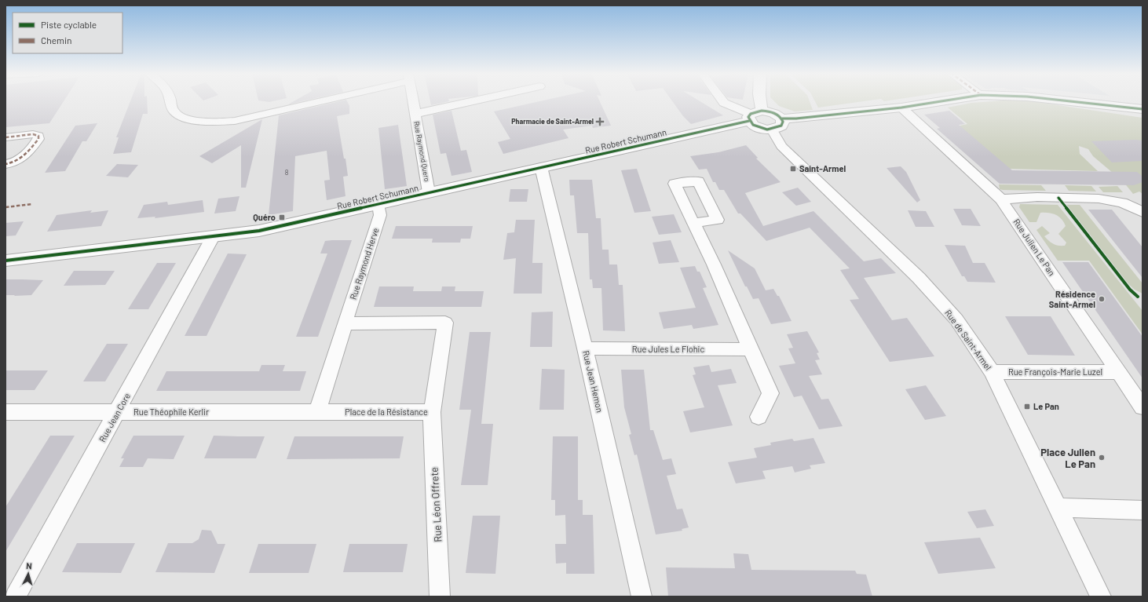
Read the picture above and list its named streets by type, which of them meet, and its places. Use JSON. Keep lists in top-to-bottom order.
{
  "streets": {
    "street": [
      "Rue Robert Schumann",
      "Rue Raymond Quero",
      "Rue Julien Le Pan",
      "Rue Raymond Herve",
      "Rue de Saint-Armel",
      "Rue Jules Le Flohic",
      "Rue François-Marie Luzel",
      "Rue Jean Hemon",
      "Rue Théophile Kerlir",
      "Place de la Résistance",
      "Rue Jean Core",
      "Rue Léon Offrete"
    ]
  },
  "crossings": [
    ["Rue Robert Schumann", "Rue Raymond Quero"],
    ["Rue Robert Schumann", "Rue Raymond Herve"],
    ["Rue Robert Schumann", "Rue Jean Hemon"],
    ["Rue Robert Schumann", "Rue Jean Core"],
    ["Rue Julien Le Pan", "Rue François-Marie Luzel"],
    ["Rue Raymond Herve", "Place de la Résistance"],
    ["Rue de Saint-Armel", "Rue François-Marie Luzel"],
    ["Rue Jules Le Flohic", "Rue Jean Hemon"],
    ["Rue Théophile Kerlir", "Place de la Résistance"],
    ["Rue Théophile Kerlir", "Rue Jean Core"],
    ["Place de la Résistance", "Rue Léon Offrete"]
  ],
  "places": {
    "health": ["Pharmacie de Saint-Armel"],
    "transit": ["Saint-Armel", "Quéro", "Le Pan"],
    "other": ["Résidence Saint-Armel", "Place Julien Le Pan"]
  },
  "house_numbers": ["8"],
  "legend": ["Piste cyclable", "Chemin"],
  "north": "top"
}
